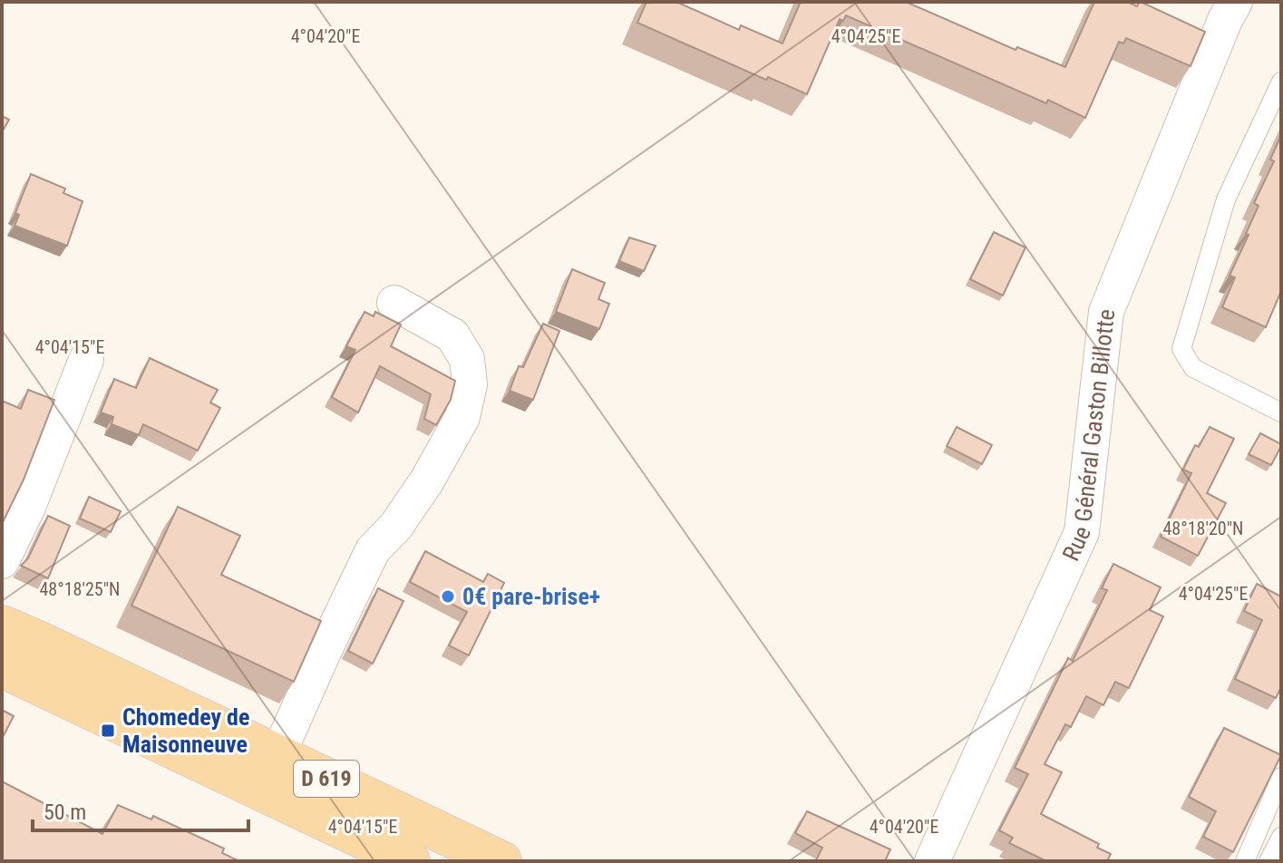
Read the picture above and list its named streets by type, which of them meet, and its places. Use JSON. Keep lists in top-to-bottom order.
{
  "streets": {
    "main road": ["D 619"],
    "street": ["Rue Général Gaston Billotte"]
  },
  "places": {
    "other": ["0€ pare-brise+"],
    "transit": ["Chomedey de Maisonneuve"]
  },
  "scale_bar": "50 m",
  "coordinates": [
    "4°04'20\"E",
    "4°04'25\"E",
    "4°04'15\"E",
    "48°18'20\"N",
    "48°18'25\"N"
  ]
}
